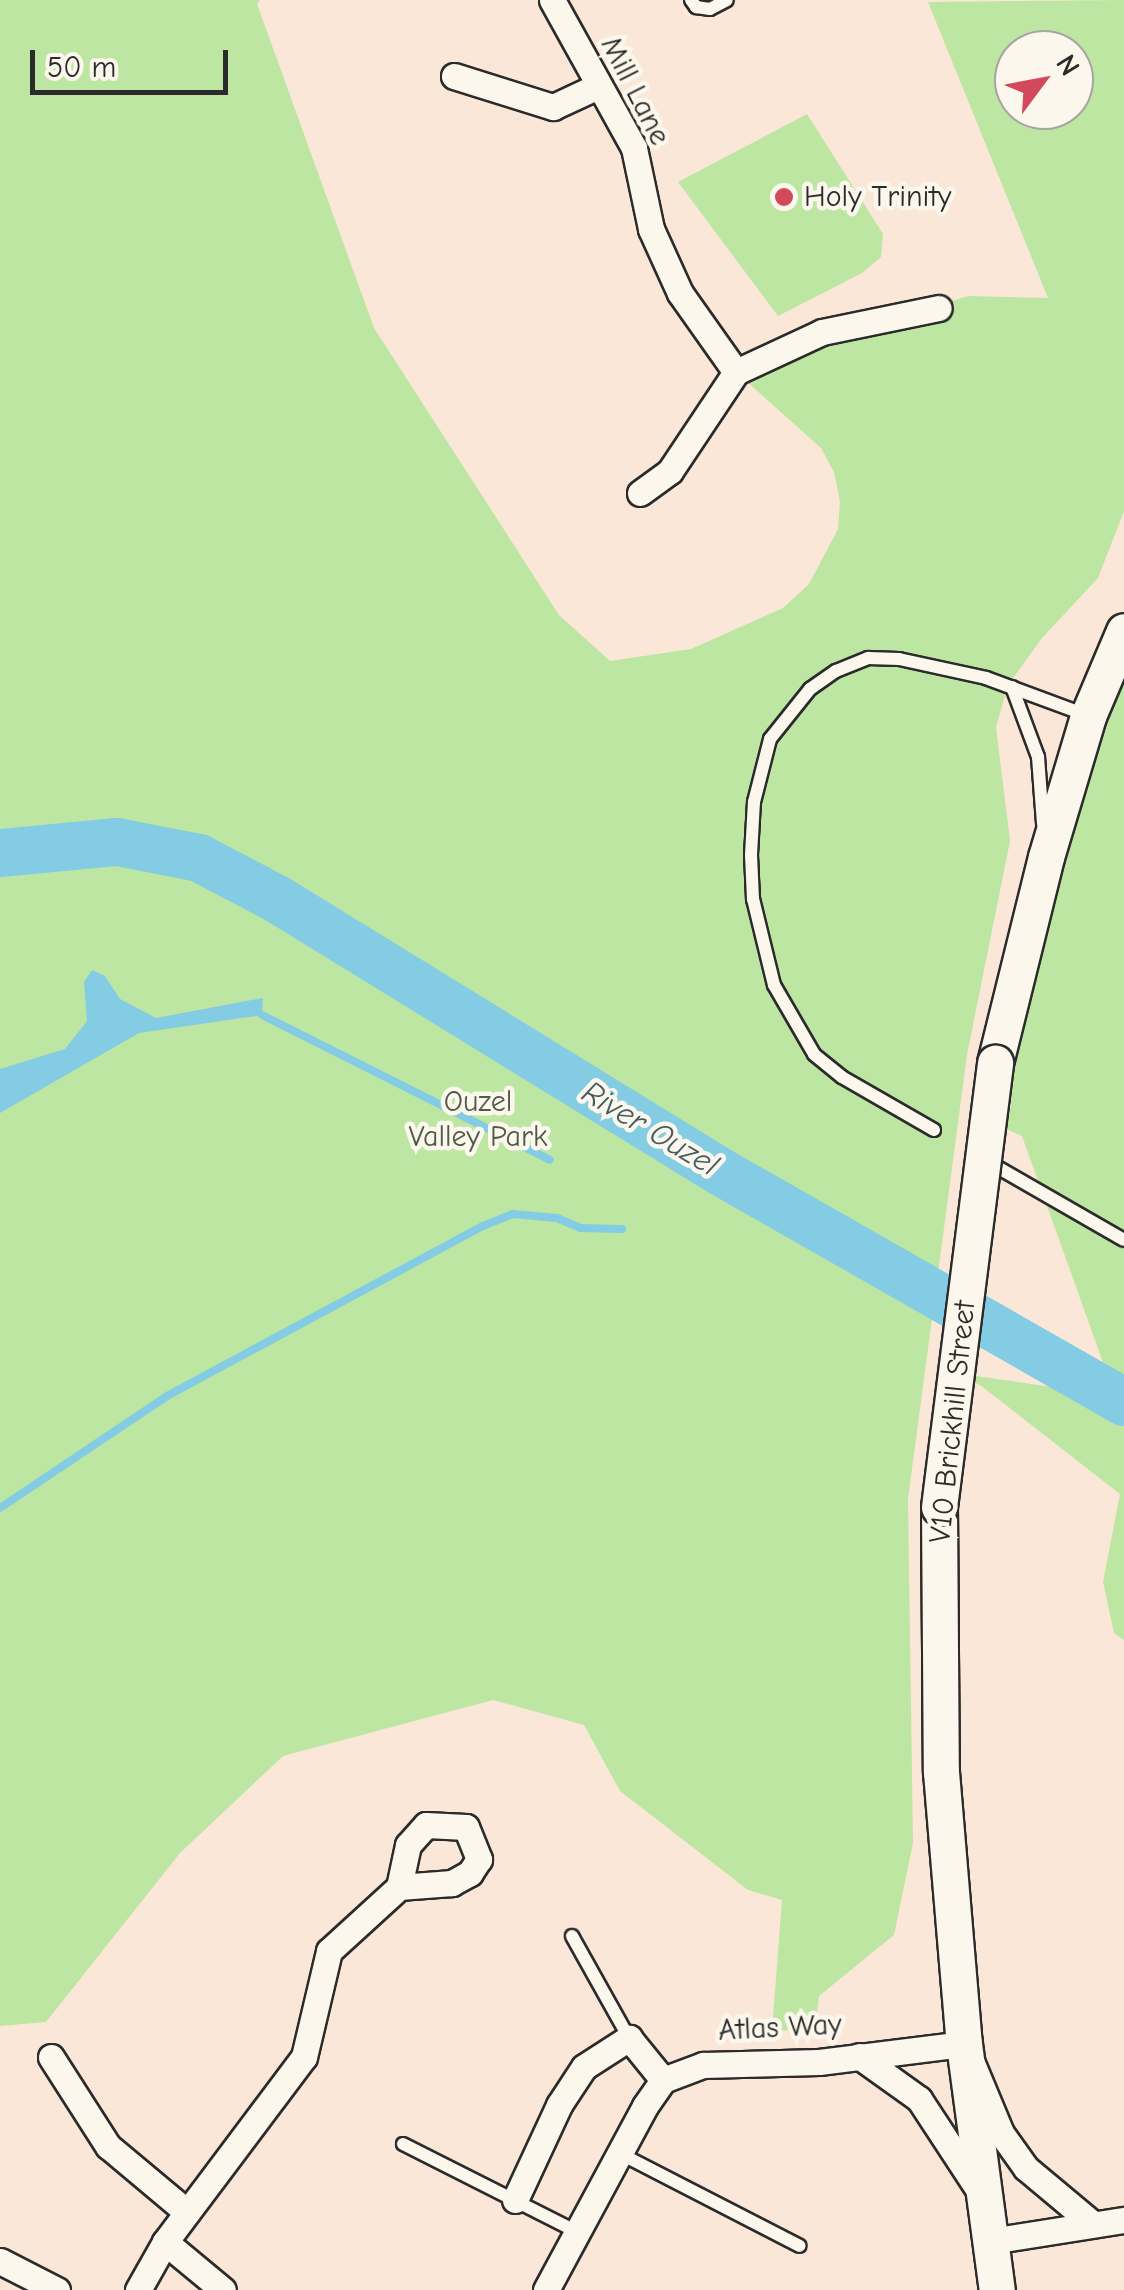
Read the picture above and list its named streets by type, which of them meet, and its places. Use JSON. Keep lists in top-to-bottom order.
{
  "streets": {
    "street": ["Mill Lane", "V10 Brickhill Street", "Atlas Way"]
  },
  "crossings": [
    ["V10 Brickhill Street", "Atlas Way"]
  ],
  "water": ["River Ouzel"],
  "parks": ["Ouzel Valley Park"],
  "places": ["Holy Trinity"],
  "scale_bar": "50 m",
  "north": "top right"
}
